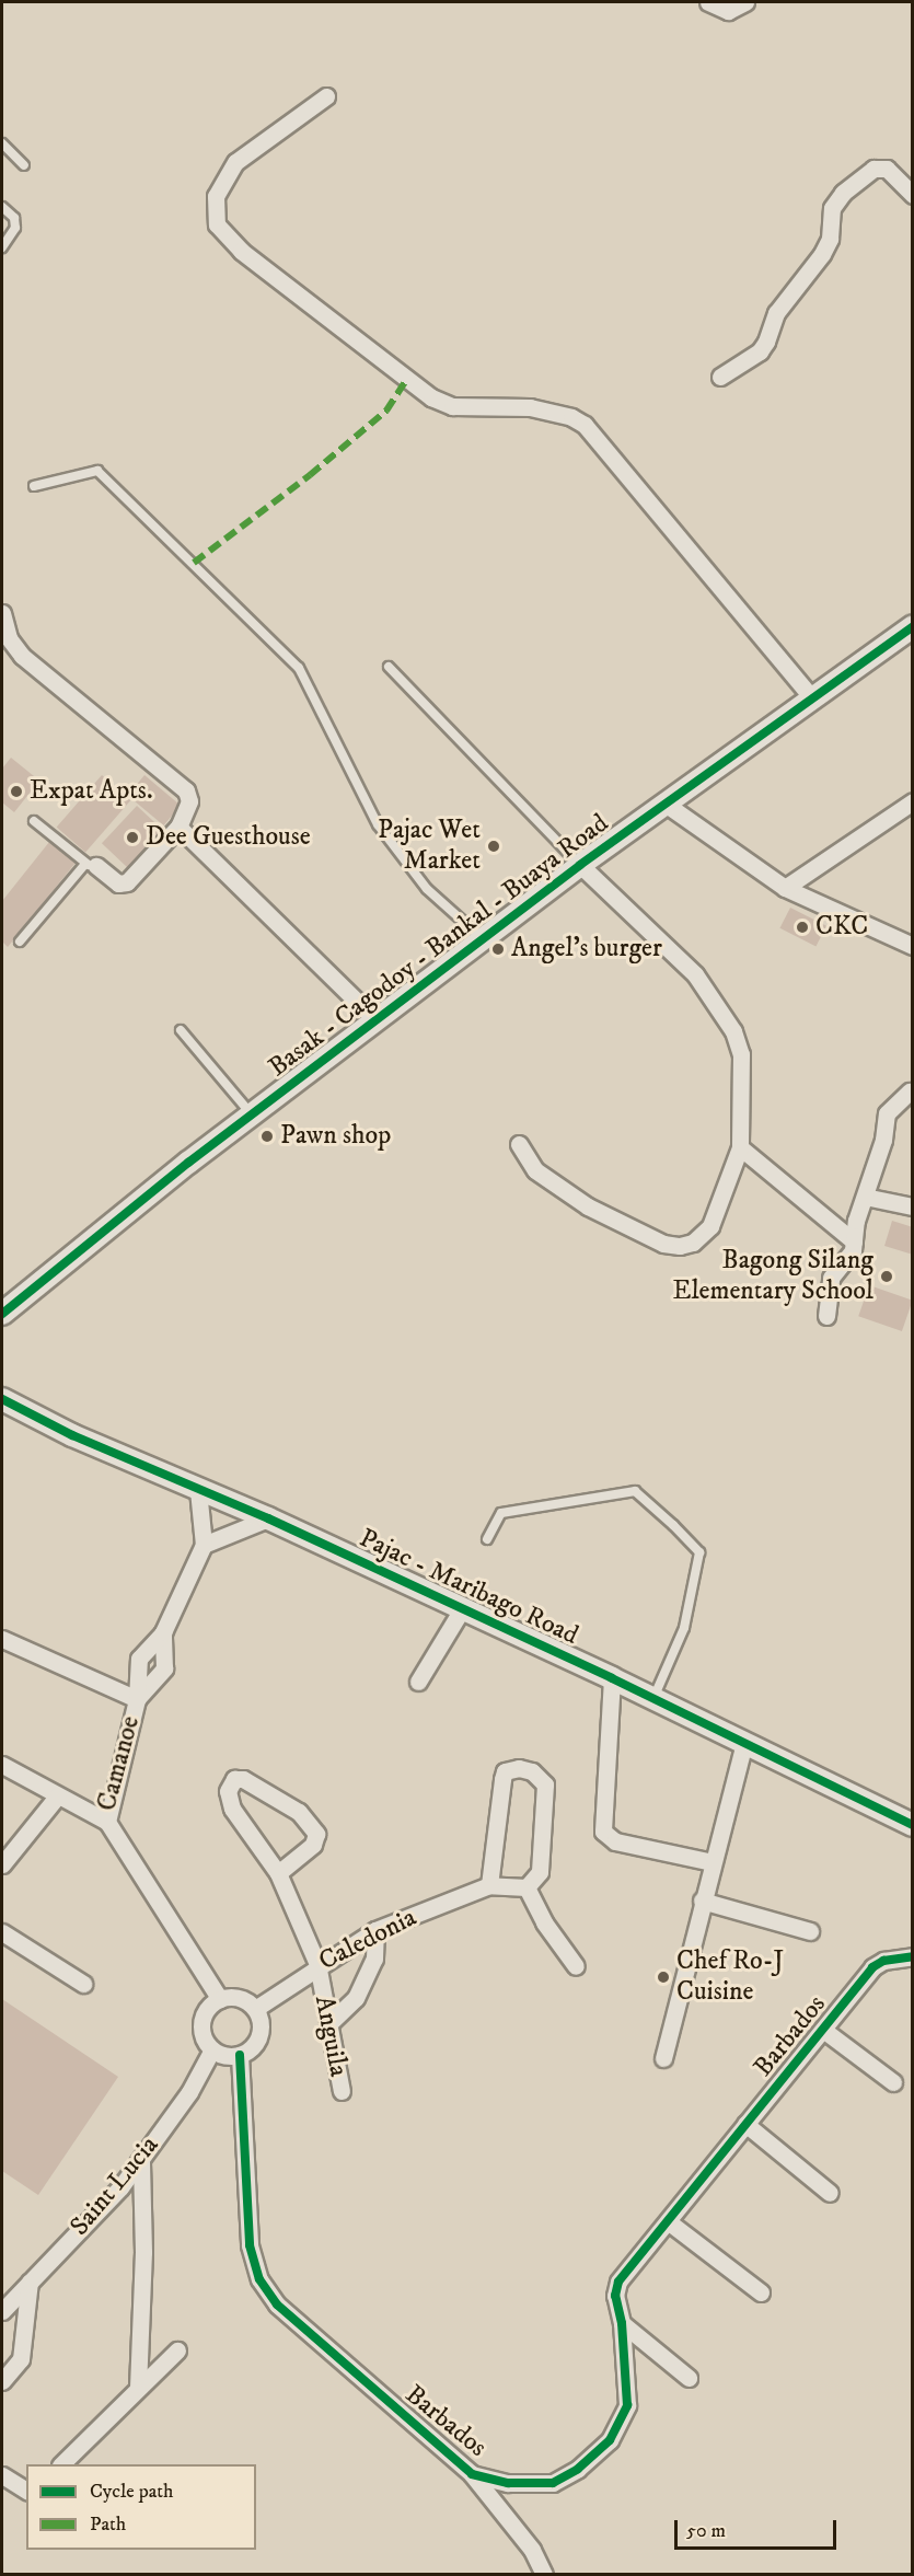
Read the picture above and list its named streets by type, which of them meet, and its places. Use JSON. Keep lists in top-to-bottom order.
{
  "streets": {
    "street": [
      "Basak - Cagodoy - Bankal - Buaya Road",
      "Pajac - Maribago Road",
      "Camanoe",
      "Caledonia",
      "Anguila",
      "Barbados",
      "Saint Lucia"
    ]
  },
  "crossings": [
    ["Caledonia", "Anguila"],
    ["Caledonia", "Barbados"],
    ["Caledonia", "Saint Lucia"],
    ["Barbados", "Saint Lucia"]
  ],
  "places": [
    "Expat Apts.",
    "Dee Guesthouse",
    "Pajac Wet Market",
    "CKC",
    "Angel's burger",
    "Pawn shop",
    "Bagong Silang Elementary School",
    "Chef Ro-J Cuisine"
  ],
  "legend": ["Cycle path", "Path"],
  "scale_bar": "50 m"
}
